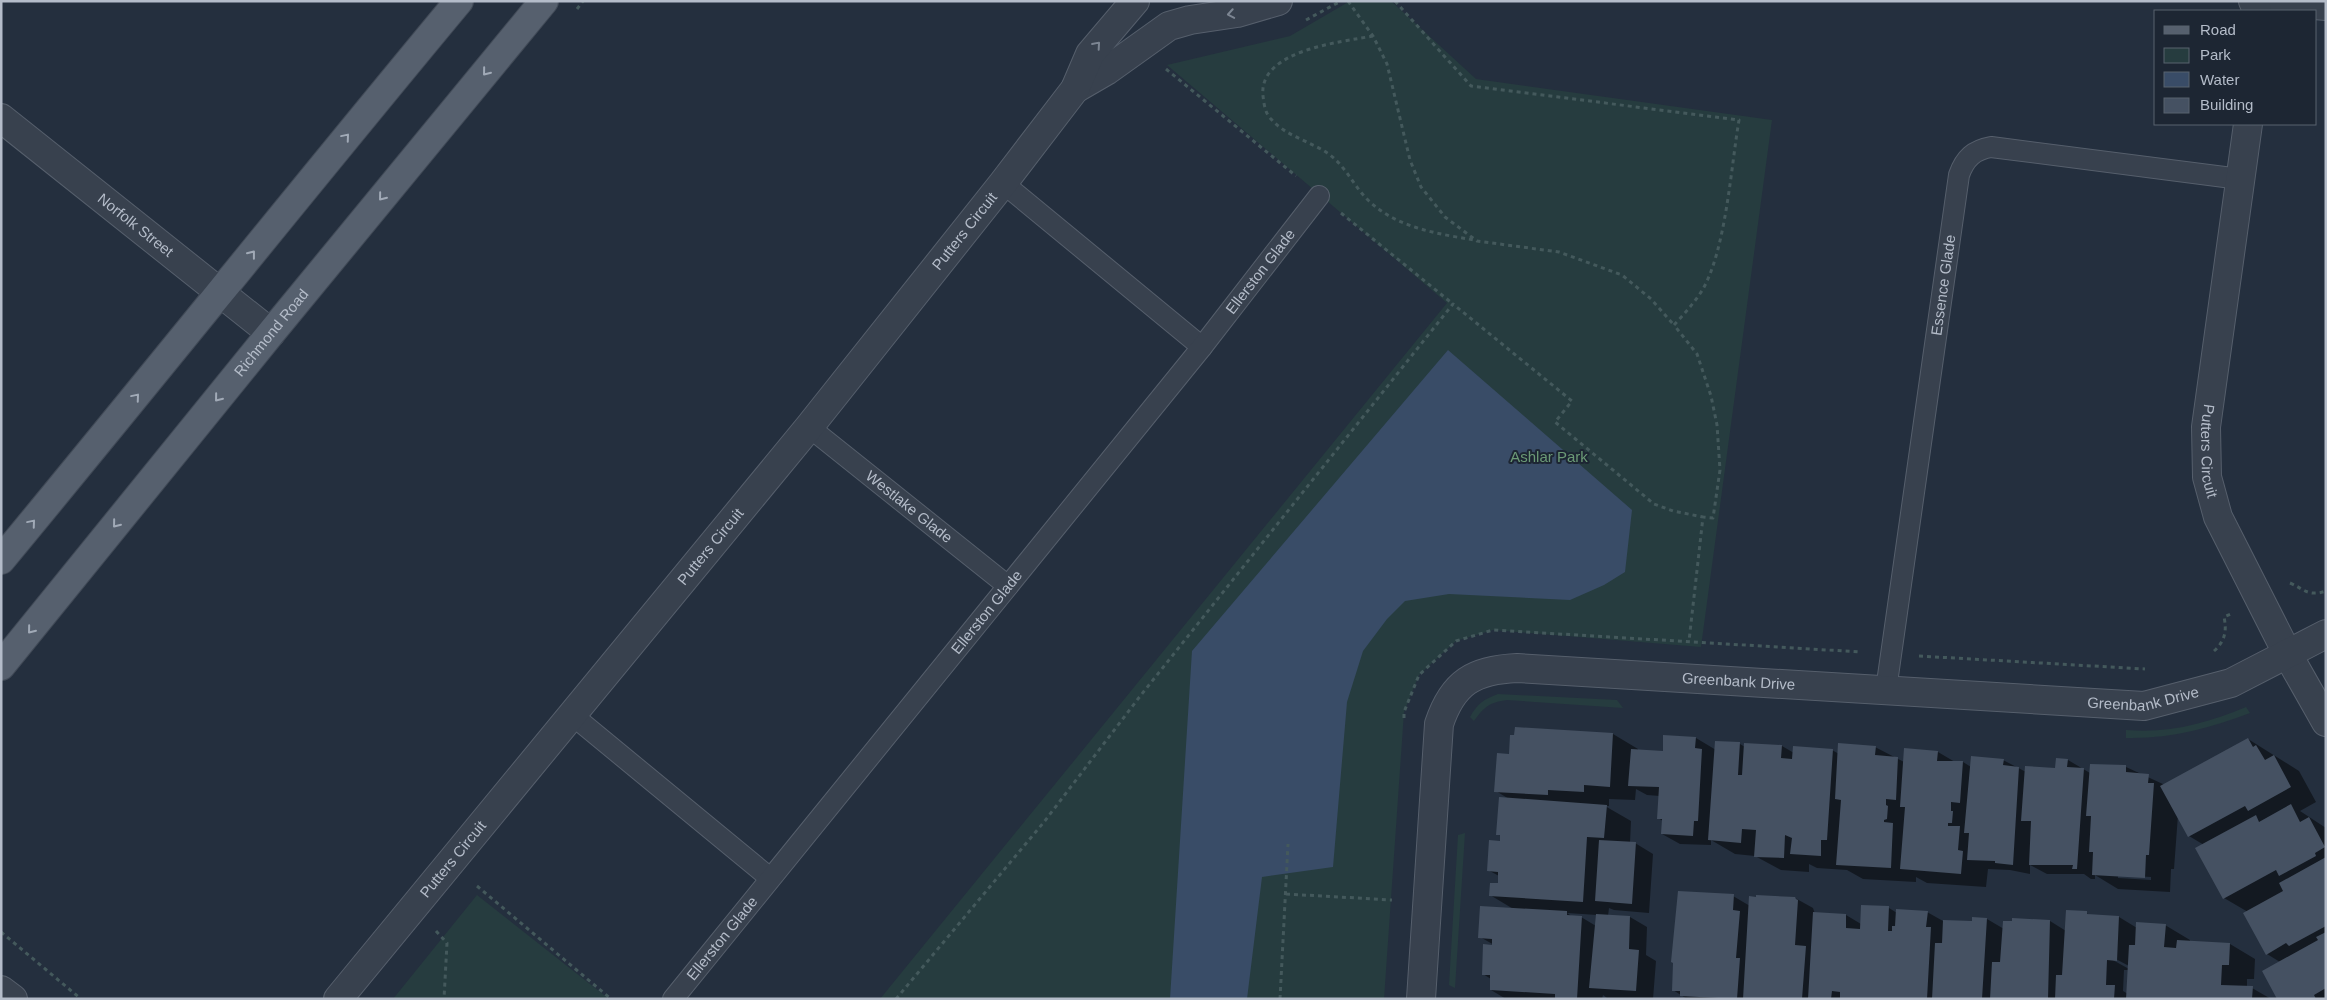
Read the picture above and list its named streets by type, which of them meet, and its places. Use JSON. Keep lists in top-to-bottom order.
{
  "streets": {
    "main road": ["Richmond Road"],
    "street": ["Norfolk Street", "Putters Circuit", "Greenbank Drive"],
    "lane": ["Ellerston Glade", "Essence Glade", "Westlake Glade"]
  },
  "crossings": [
    ["Norfolk Street", "Richmond Road"],
    ["Putters Circuit", "Essence Glade"],
    ["Putters Circuit", "Westlake Glade"],
    ["Putters Circuit", "Greenbank Drive"],
    ["Ellerston Glade", "Westlake Glade"],
    ["Essence Glade", "Greenbank Drive"]
  ],
  "parks": ["Ashlar Park"],
  "legend": [
    "Road",
    "Park",
    "Water",
    "Building"
  ]
}
